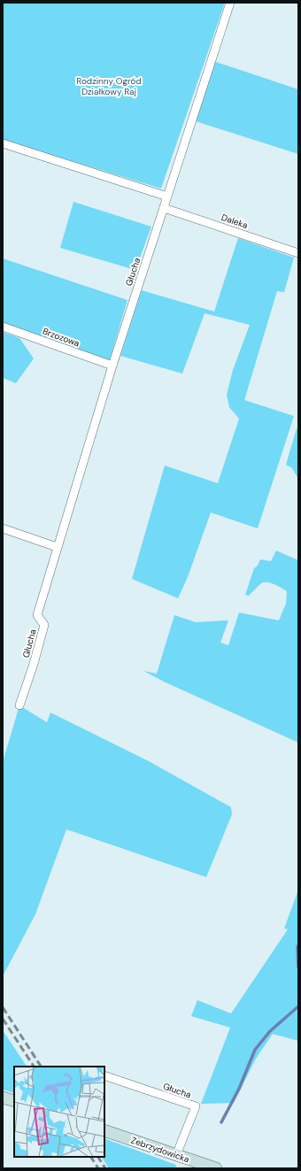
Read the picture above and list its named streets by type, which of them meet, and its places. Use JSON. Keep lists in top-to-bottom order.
{
  "streets": {
    "street": [
      "Daleka",
      "Głucha",
      "Brzozowa",
      "Zebrzydowicka"
    ]
  },
  "crossings": [
    ["Daleka", "Głucha"],
    ["Głucha", "Brzozowa"],
    ["Głucha", "Zebrzydowicka"]
  ],
  "parks": ["Rodzinny Ogród Działkowy Raj"]
}
